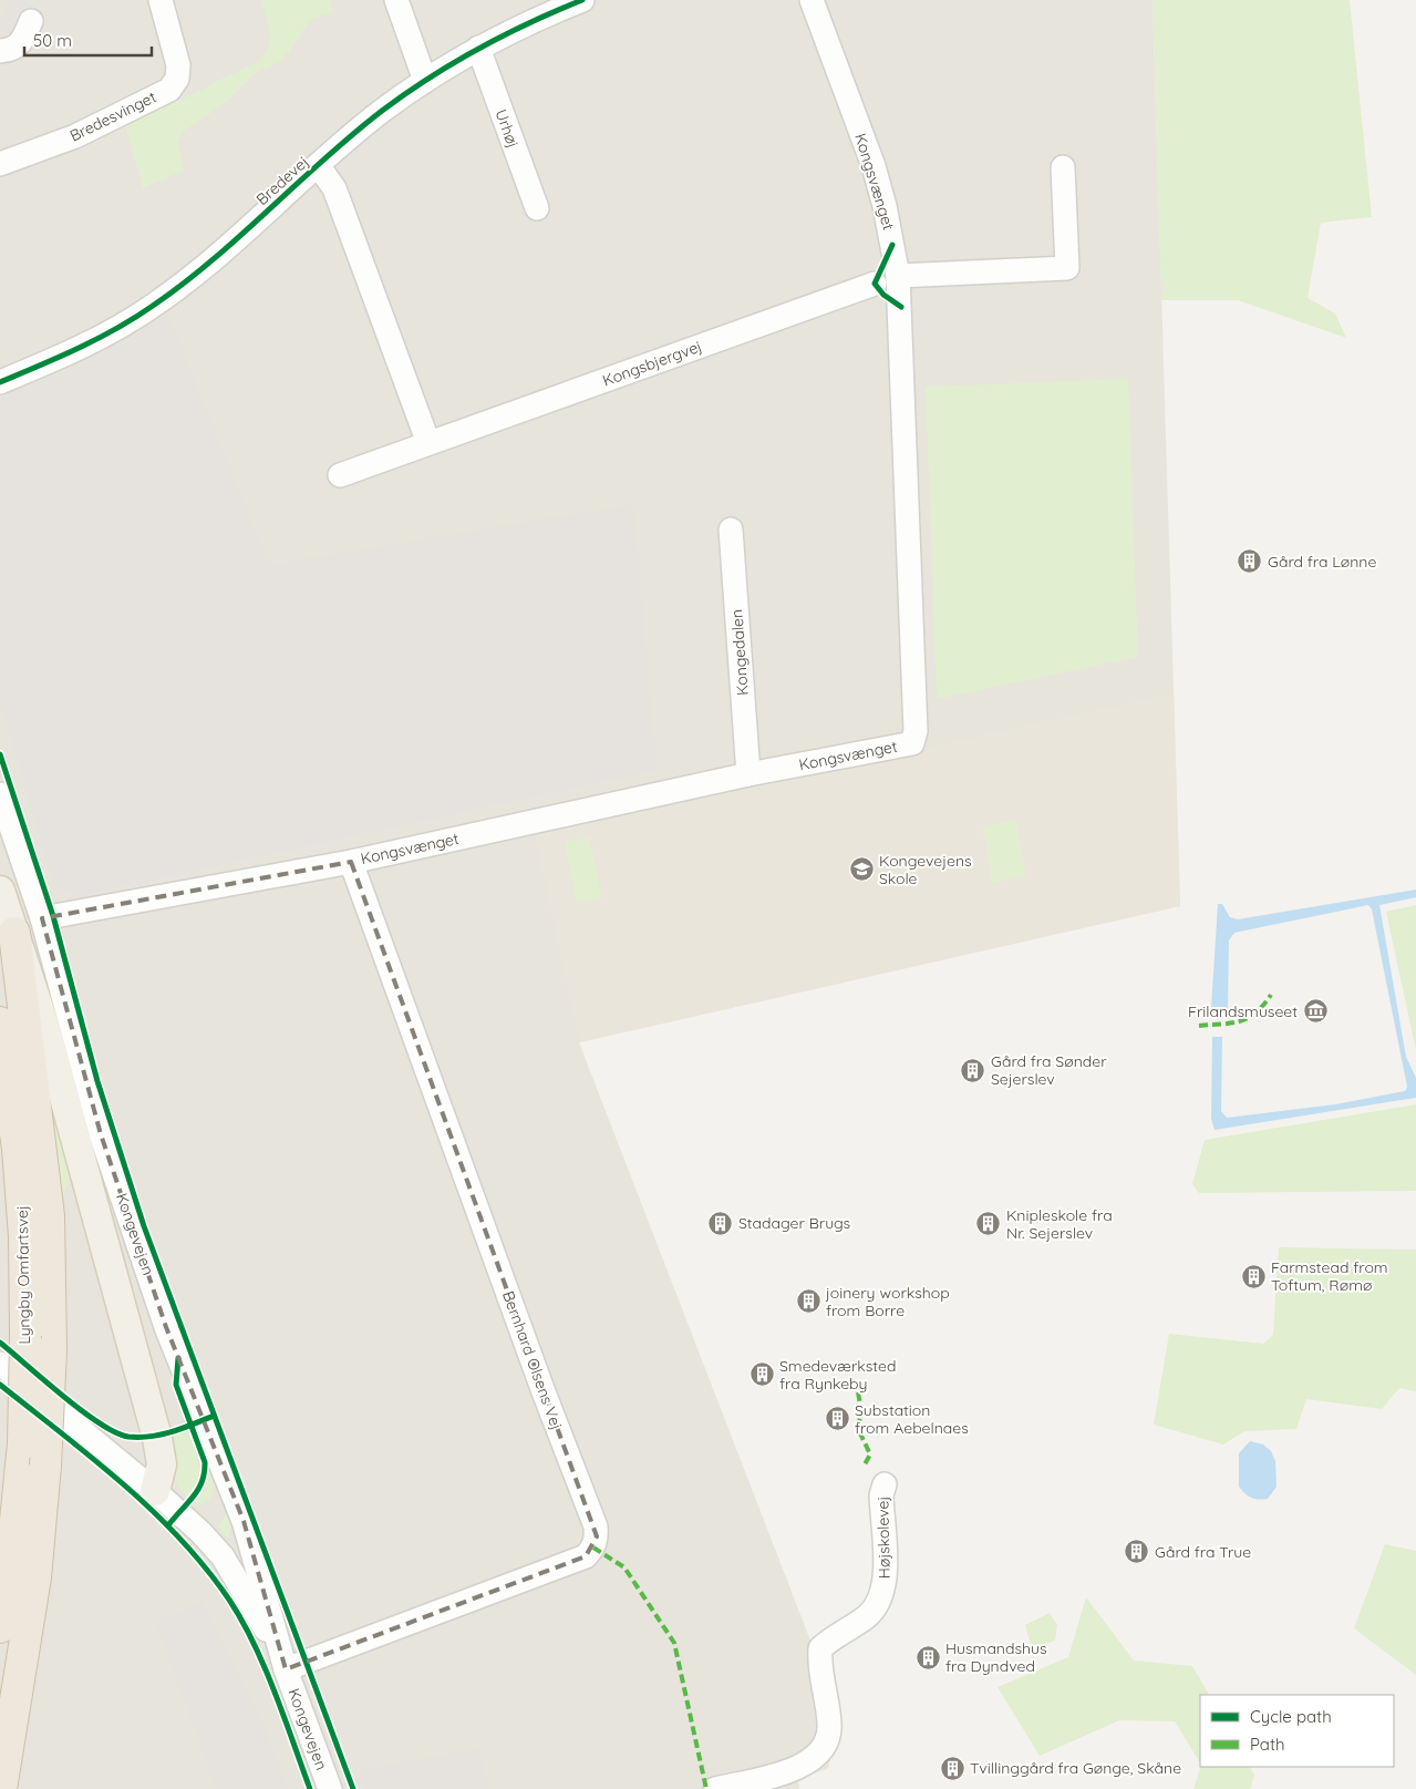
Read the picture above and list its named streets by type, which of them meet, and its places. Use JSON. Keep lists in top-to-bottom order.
{
  "streets": {
    "highway": ["Lyngby Omfartsvej"],
    "street": [
      "Bredesvinget",
      "Urhøj",
      "Bredevej",
      "Kongsvænget",
      "Kongsbjergvej",
      "Kongedalen",
      "Kongevejen",
      "Bernhard Olsens Vej",
      "Højskolevej"
    ]
  },
  "crossings": [
    ["Urhøj", "Bredevej"],
    ["Kongsvænget", "Kongedalen"],
    ["Kongsvænget", "Kongevejen"],
    ["Kongsvænget", "Bernhard Olsens Vej"],
    ["Kongevejen", "Bernhard Olsens Vej"]
  ],
  "places": {
    "building": [
      "Gård fra Lønne",
      "Gård fra Sønder Sejerslev",
      "Stadager Brugs",
      "Knipleskole fra Nr. Sejerslev",
      "Farmstead from Toftum, Rømø",
      "joinery workshop from Borre",
      "Smedeværksted fra Rynkeby",
      "Substation from Aebelnaes",
      "Gård fra True",
      "Husmandshus fra Dyndved",
      "Tvillinggård fra Gønge, Skåne"
    ],
    "school or university": ["Kongevejens Skole"],
    "museum": ["Frilandsmuseet"]
  },
  "legend": ["Cycle path", "Path"],
  "scale_bar": "50 m"
}
